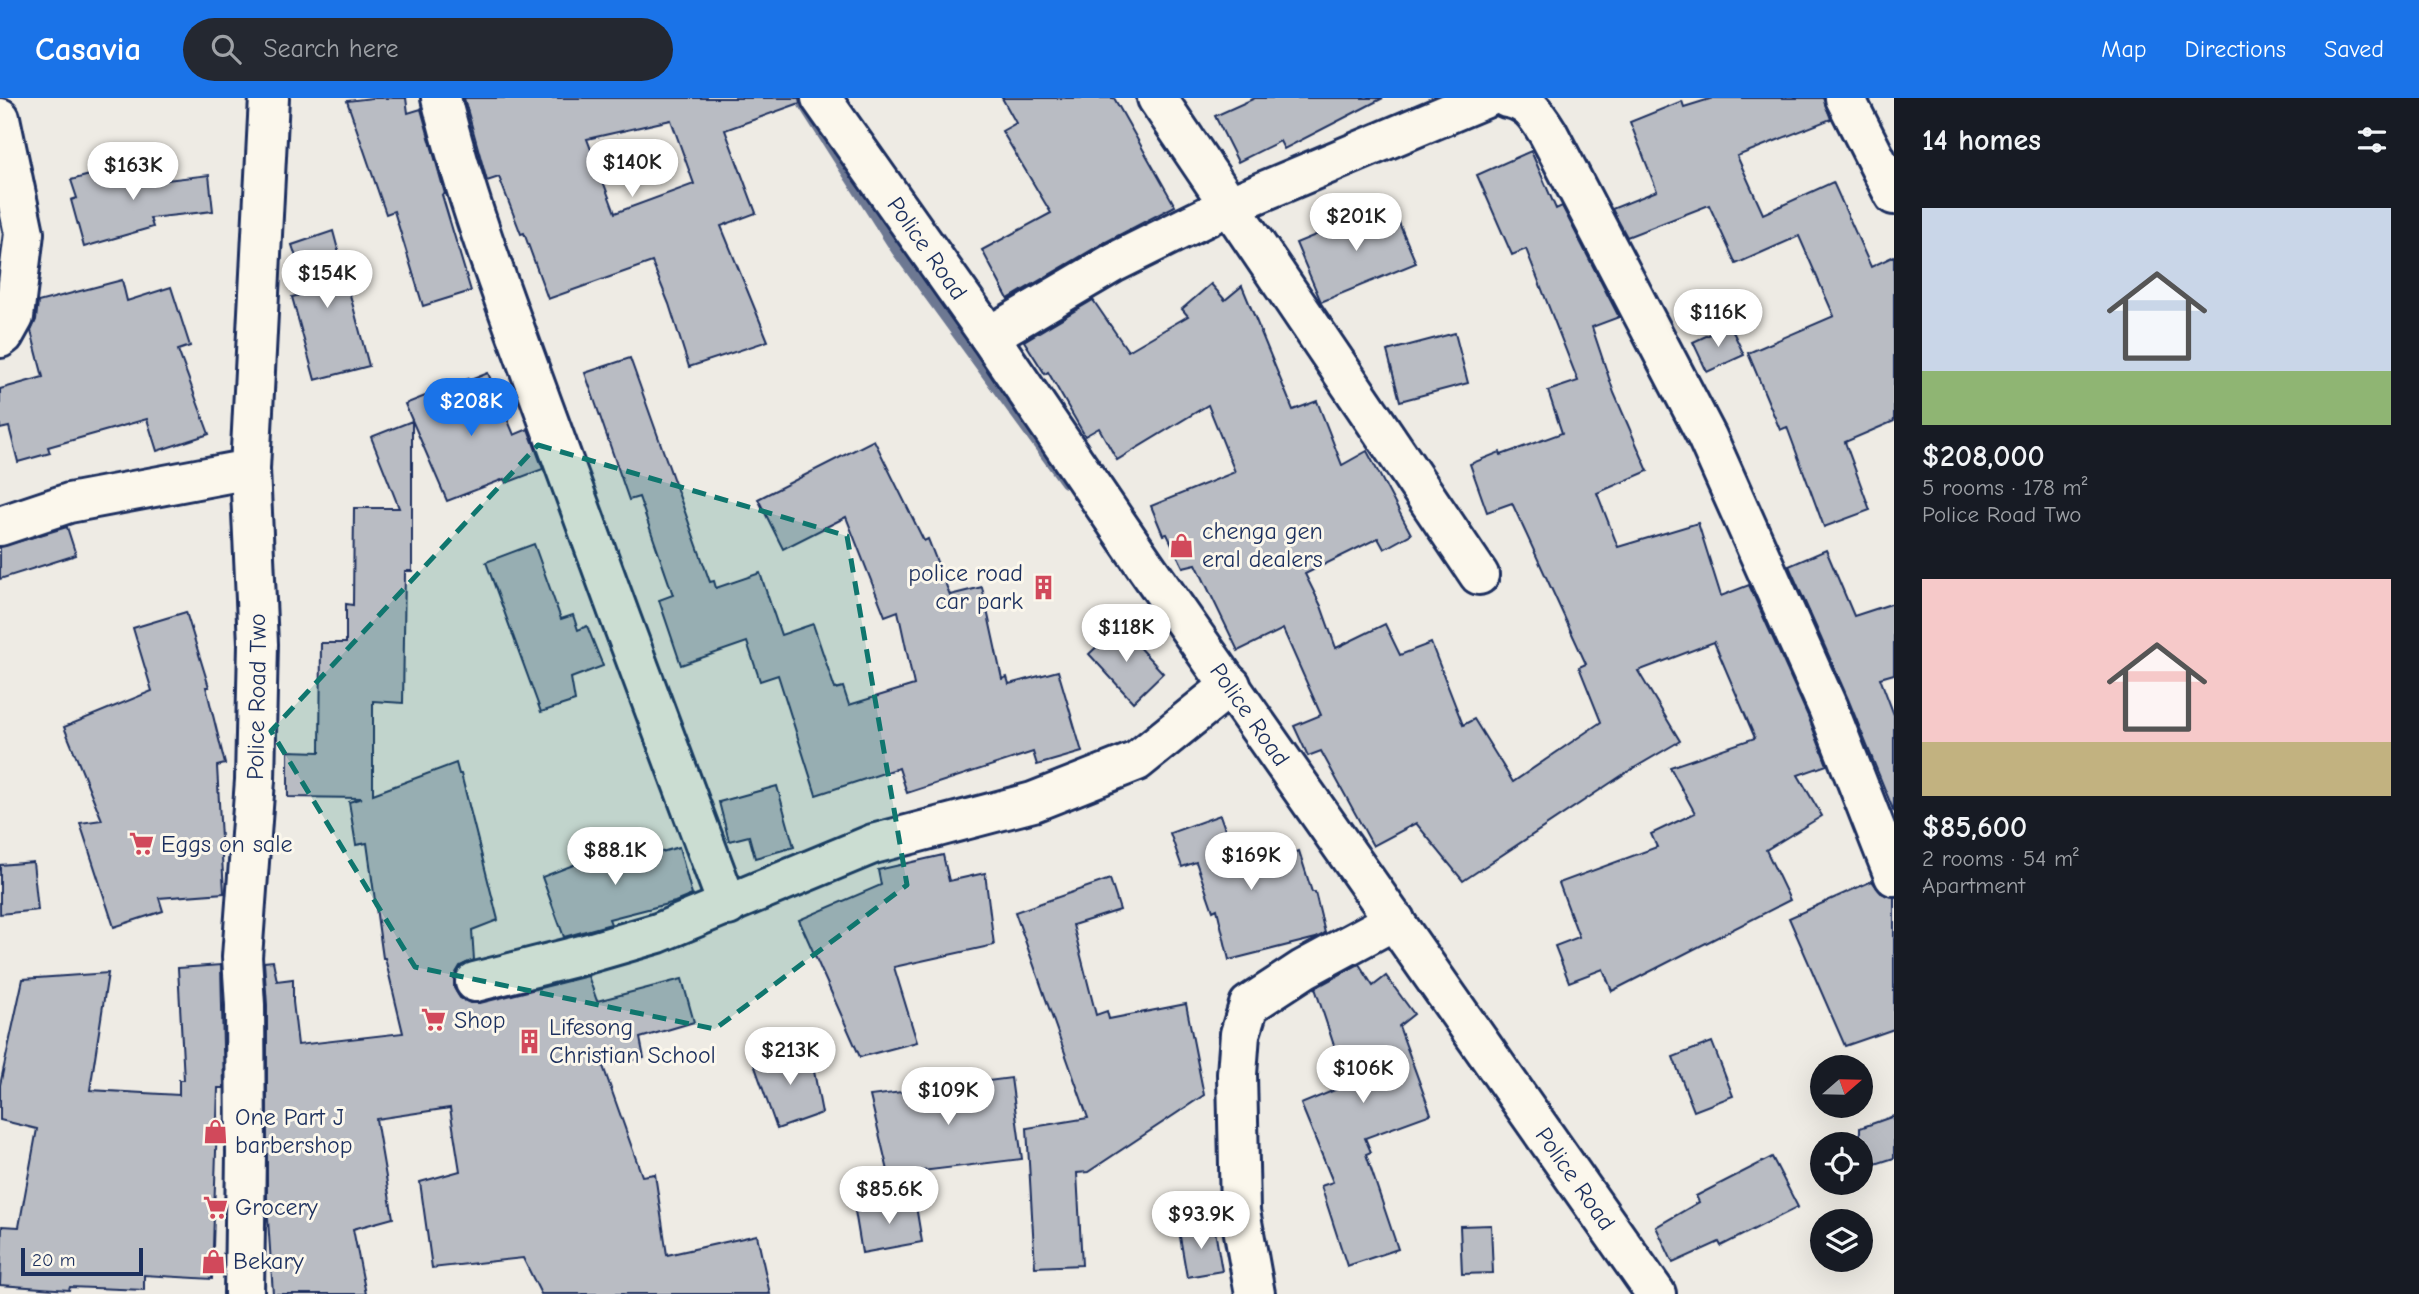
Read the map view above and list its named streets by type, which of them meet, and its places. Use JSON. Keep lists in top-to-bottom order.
{
  "streets": {
    "street": ["Police Road", "Police Road Two"]
  },
  "places": {
    "shop": ["chenga gen eral dealers", "One Part J barbershop", "Bekary"],
    "building": ["police road car park", "Lifesong Christian School"],
    "supermarket": ["Eggs on sale", "Shop", "Grocery"]
  },
  "scale_bar": "20 m",
  "north": "right",
  "page": {
    "header": "Casavia",
    "search": "Search here",
    "nav": ["Map", "Directions", "Saved"],
    "heading": "14 homes",
    "price": [
      "$140K",
      "$163K",
      "$201K",
      "$154K",
      "$116K",
      "$208K",
      "$118K",
      "$88.1K",
      "$169K",
      "$213K",
      "$106K",
      "$109K",
      "$85.6K",
      "$93.9K"
    ],
    "list": [
      {
        "name": "$208,000",
        "note": "5 rooms · 178 m² · Police Road Two"
      },
      {
        "name": "$85,600",
        "note": "2 rooms · 54 m² · Apartment"
      }
    ],
    "scale": "20 m"
  }
}
